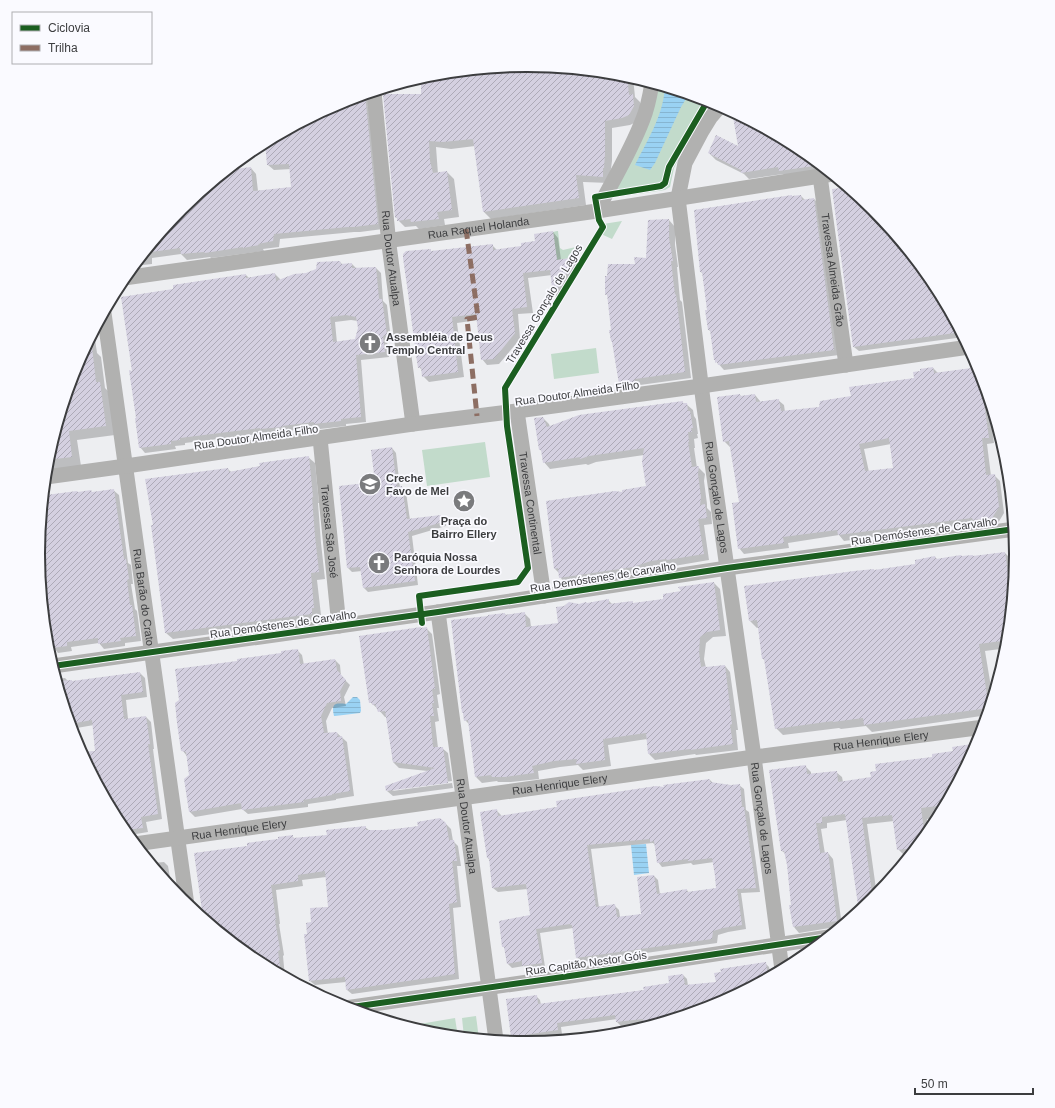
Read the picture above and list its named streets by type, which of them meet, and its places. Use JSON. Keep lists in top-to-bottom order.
{
  "streets": {
    "street": [
      "Rua Raquel Holanda",
      "Rua Doutor Atualpa",
      "Travessa Almeida Grão",
      "Rua Doutor Almeida Filho",
      "Rua Gonçalo de Lagos",
      "Travessa Continental",
      "Rua Demóstenes de Carvalho",
      "Travessa São José",
      "Rua Barão do Crato",
      "Rua Henrique Elery",
      "Rua Capitão Nestor Góis"
    ],
    "cycle path": ["Travessa Gonçalo de Lagos"]
  },
  "crossings": [
    ["Rua Raquel Holanda", "Rua Doutor Atualpa"],
    ["Rua Raquel Holanda", "Travessa Almeida Grão"],
    ["Rua Raquel Holanda", "Rua Gonçalo de Lagos"],
    ["Rua Doutor Atualpa", "Rua Doutor Almeida Filho"],
    ["Rua Doutor Atualpa", "Rua Demóstenes de Carvalho"],
    ["Rua Doutor Atualpa", "Rua Henrique Elery"],
    ["Rua Doutor Atualpa", "Rua Capitão Nestor Góis"],
    ["Travessa Almeida Grão", "Rua Doutor Almeida Filho"],
    ["Rua Doutor Almeida Filho", "Rua Gonçalo de Lagos"],
    ["Rua Doutor Almeida Filho", "Travessa Continental"],
    ["Rua Doutor Almeida Filho", "Travessa São José"],
    ["Rua Doutor Almeida Filho", "Rua Barão do Crato"],
    ["Rua Gonçalo de Lagos", "Rua Demóstenes de Carvalho"],
    ["Rua Gonçalo de Lagos", "Rua Henrique Elery"],
    ["Rua Gonçalo de Lagos", "Rua Capitão Nestor Góis"],
    ["Travessa Continental", "Rua Demóstenes de Carvalho"],
    ["Rua Demóstenes de Carvalho", "Travessa São José"],
    ["Rua Demóstenes de Carvalho", "Rua Barão do Crato"],
    ["Rua Barão do Crato", "Rua Henrique Elery"]
  ],
  "places": {
    "church": ["Assembléia de Deus Templo Central", "Paróquia Nossa Senhora de Lourdes"],
    "school or university": ["Creche Favo de Mel"],
    "place": ["Praça do Bairro Ellery"]
  },
  "legend": ["Ciclovia", "Trilha"],
  "scale_bar": "50 m"
}
